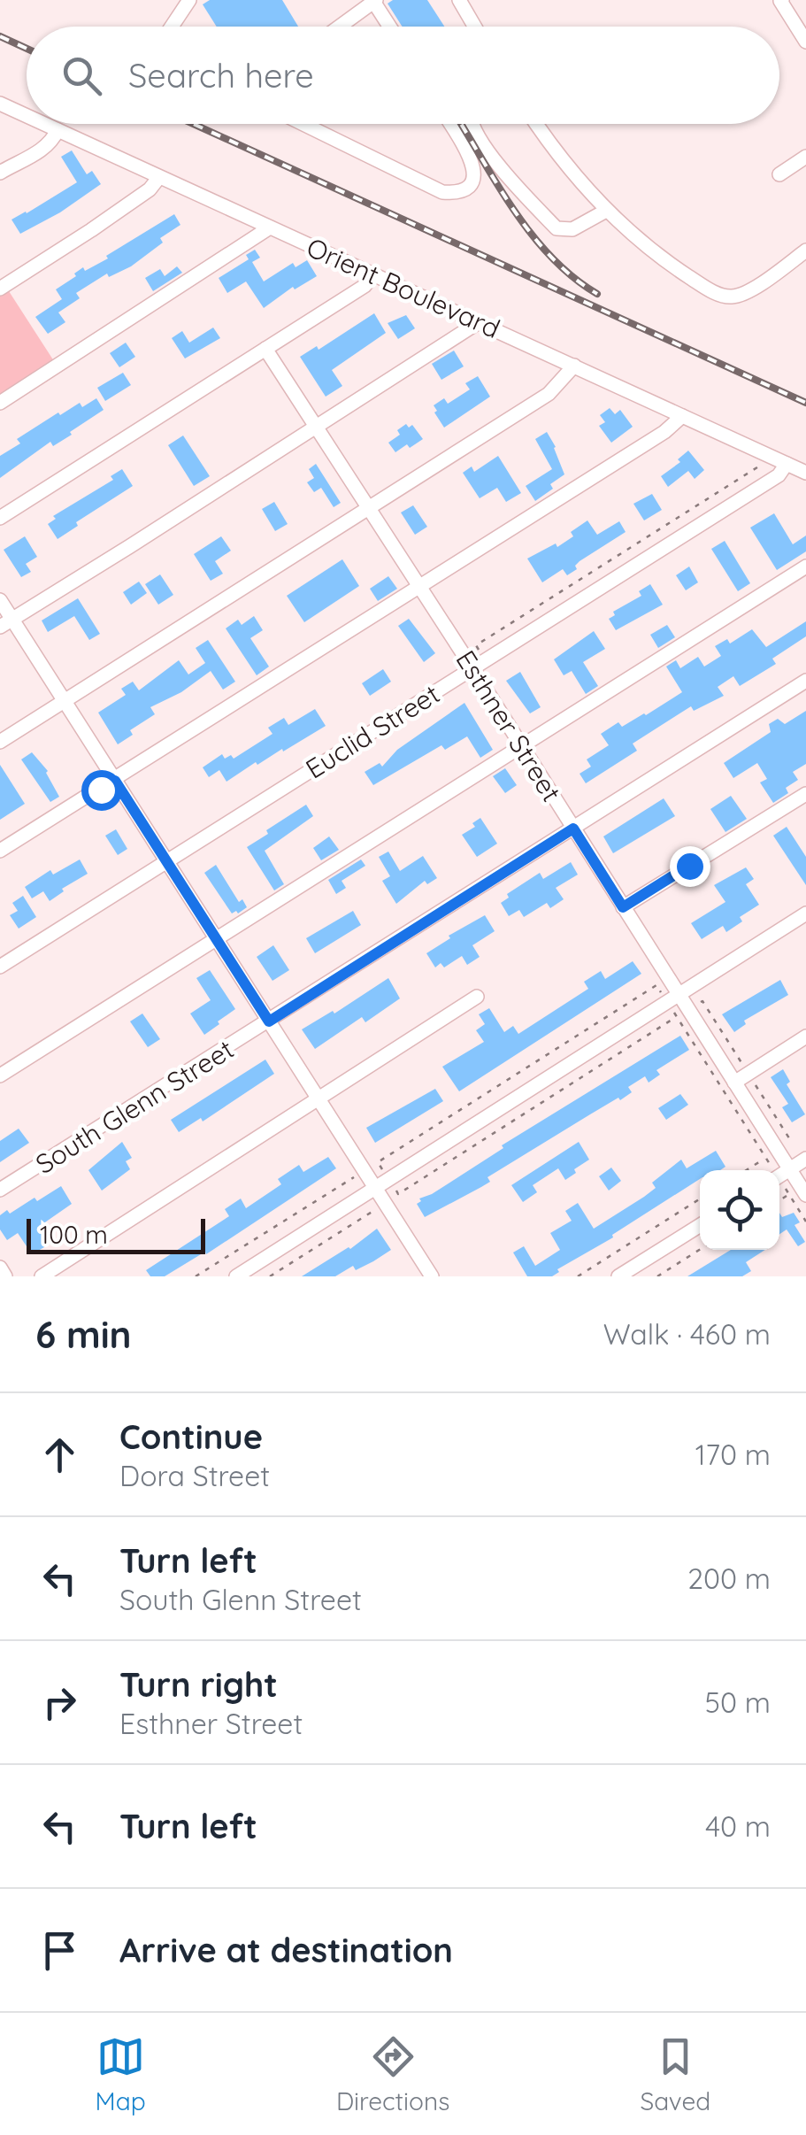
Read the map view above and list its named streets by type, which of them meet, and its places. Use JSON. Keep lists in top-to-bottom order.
{
  "streets": {
    "street": [
      "Orient Boulevard",
      "Esthner Street",
      "Euclid Street",
      "South Glenn Street"
    ]
  },
  "crossings": [
    ["Orient Boulevard", "Euclid Street"],
    ["Esthner Street", "Euclid Street"],
    ["Esthner Street", "South Glenn Street"]
  ],
  "scale_bar": "100 m",
  "page": {
    "search": "Search here",
    "scale": "100 m",
    "heading": ["6 min", "Walk · 460 m"],
    "list": [
      ["Continue", "Dora Street", "170 m"],
      ["Turn left", "South Glenn Street", "200 m"],
      ["Turn right", "Esthner Street", "50 m"],
      ["Turn left", "40 m"],
      "Arrive at destination"
    ],
    "nav": ["Map", "Directions", "Saved"]
  }
}
